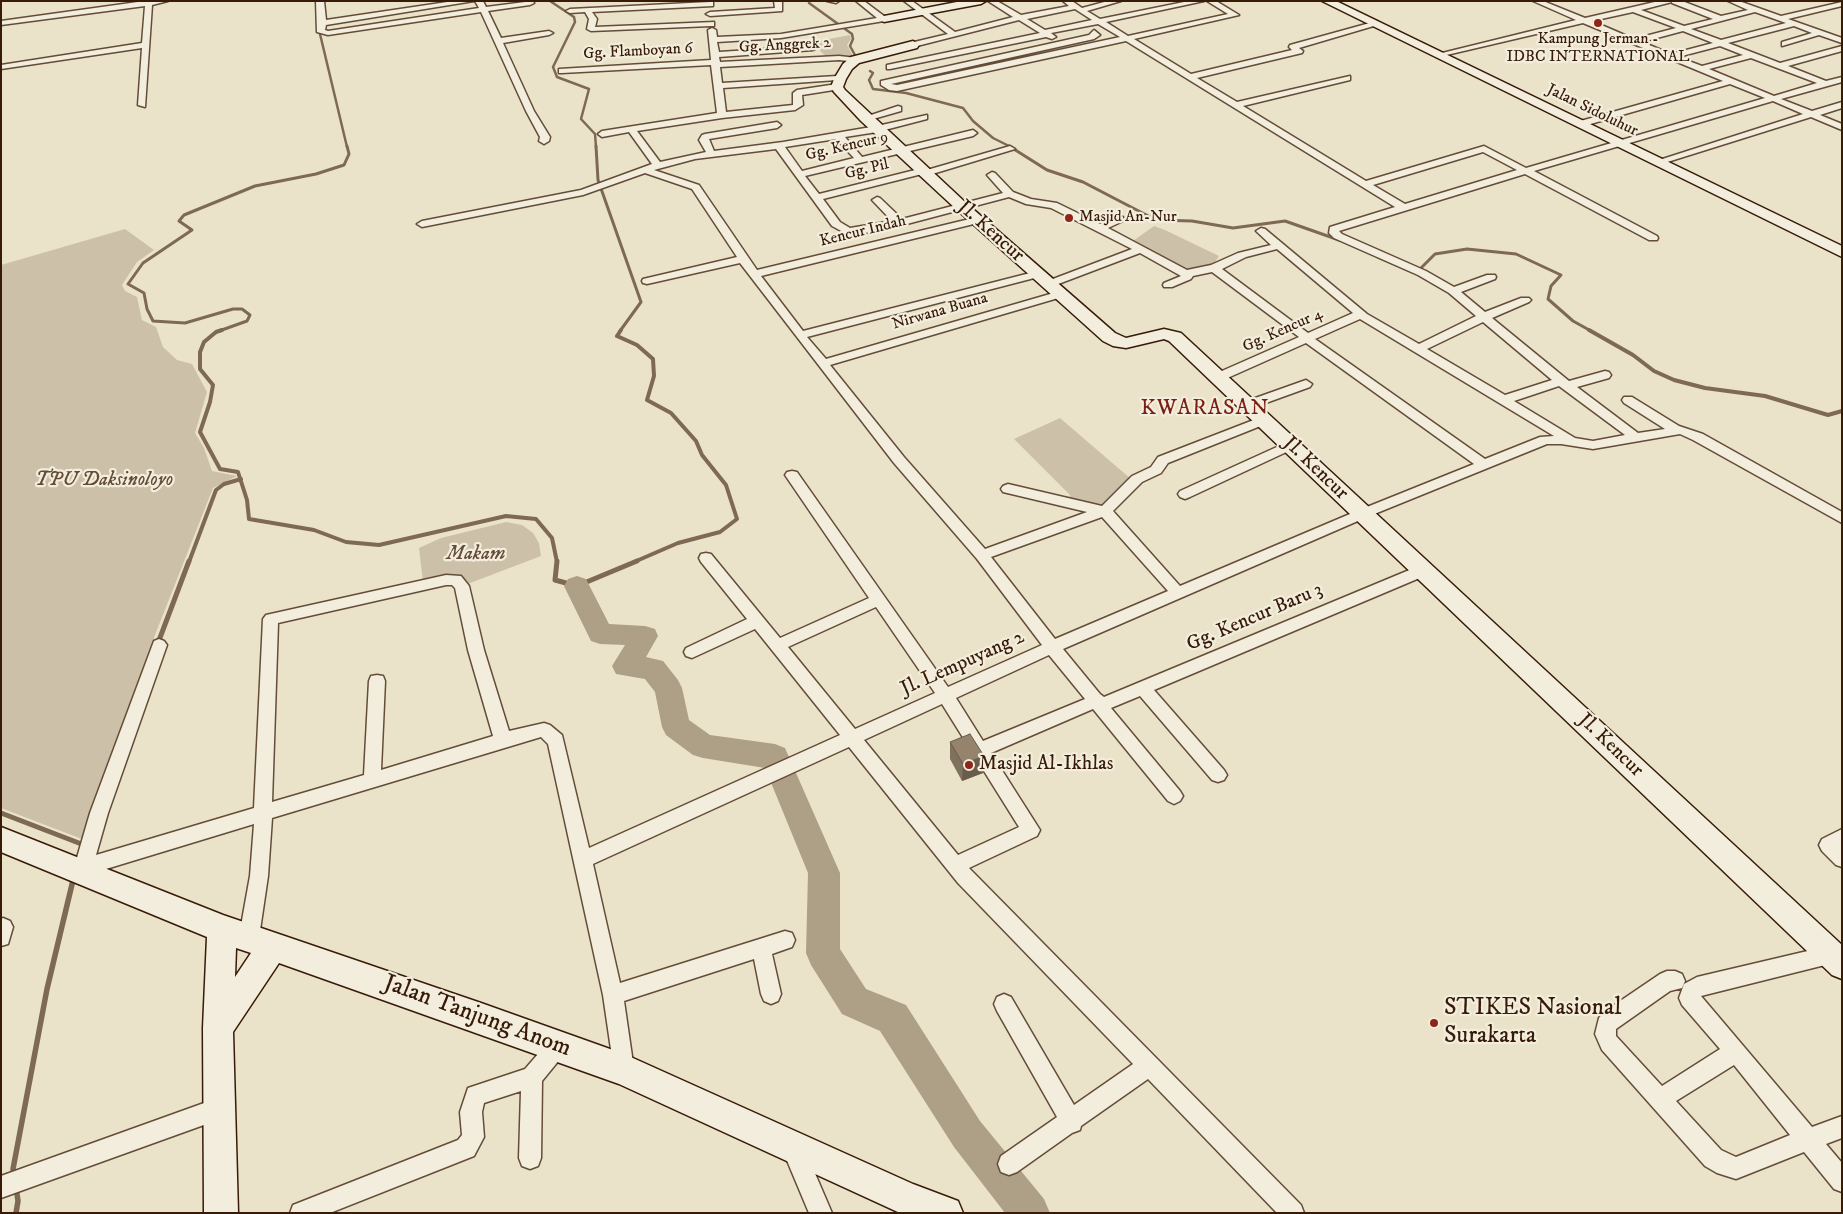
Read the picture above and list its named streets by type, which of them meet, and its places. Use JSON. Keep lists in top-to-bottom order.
{
  "streets": {
    "street": [
      "Gg. Anggrek 2",
      "Gg. Flamboyan 6",
      "Jalan Sidoluhur",
      "Gg. Kencur 9",
      "Gg. Pil",
      "Kencur Indah",
      "Jl. Kencur",
      "Nirwana Buana",
      "Gg. Kencur 4",
      "Gg. Kencur Baru 3",
      "Jl. Lempuyang 2",
      "Jalan Tanjung Anom"
    ]
  },
  "crossings": [
    ["Gg. Anggrek 2", "Gg. Flamboyan 6"],
    ["Gg. Anggrek 2", "Jl. Kencur"],
    ["Gg. Kencur 9", "Jl. Kencur"],
    ["Gg. Pil", "Jl. Kencur"],
    ["Kencur Indah", "Jl. Kencur"],
    ["Jl. Kencur", "Nirwana Buana"],
    ["Jl. Kencur", "Gg. Kencur 4"],
    ["Jl. Kencur", "Gg. Kencur Baru 3"],
    ["Jl. Kencur", "Jl. Lempuyang 2"]
  ],
  "districts": ["KWARASAN"],
  "parks": ["TPU Daksinoloyo", "Makam"],
  "places": [
    "Kampung Jerman - IDBC INTERNATIONAL",
    "Masjid An-Nur",
    "Masjid Al-Ikhlas",
    "STIKES Nasional Surakarta"
  ]
}
